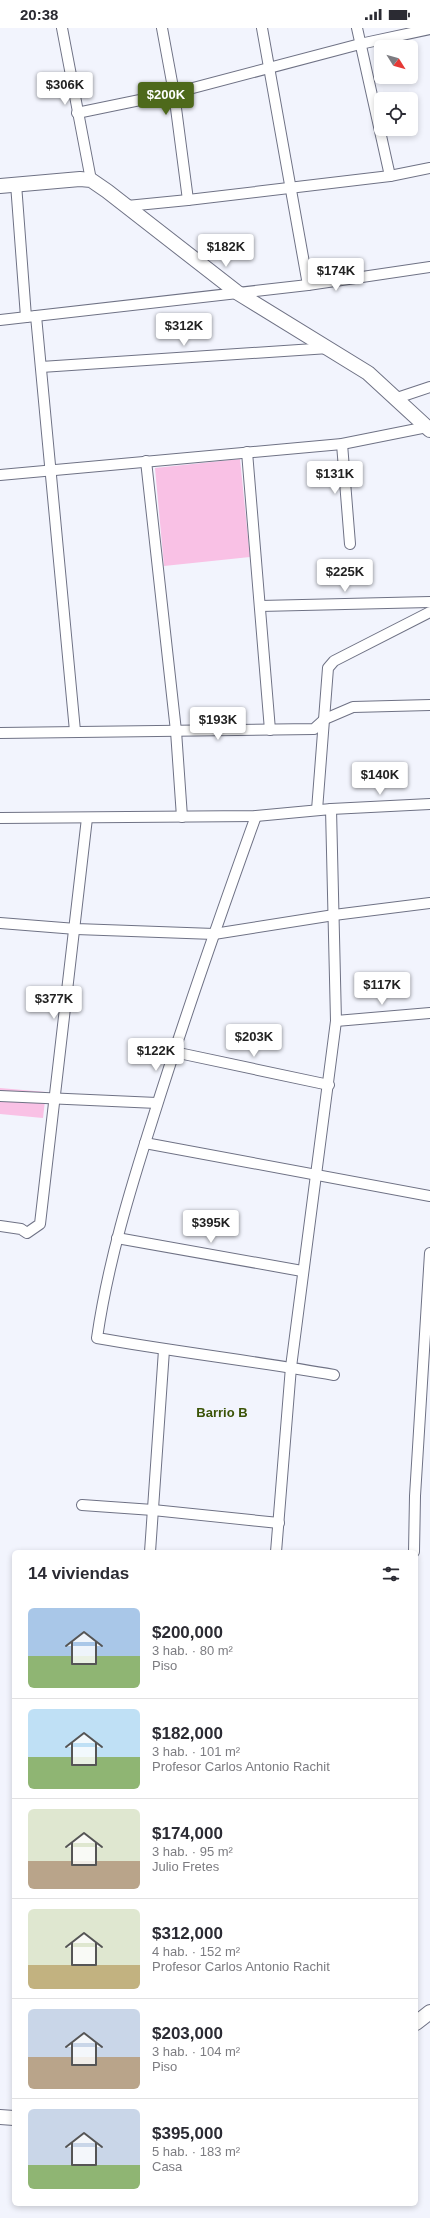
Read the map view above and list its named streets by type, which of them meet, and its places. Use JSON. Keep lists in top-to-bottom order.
{
  "districts": ["Barrio B"],
  "north": "bottom right",
  "page": {
    "status": "20:38",
    "price": [
      "$306K",
      "$200K",
      "$182K",
      "$174K",
      "$312K",
      "$131K",
      "$225K",
      "$193K",
      "$140K",
      "$117K",
      "$377K",
      "$203K",
      "$122K",
      "$395K"
    ],
    "heading": "14 viviendas",
    "list": [
      {
        "name": "$200,000",
        "note": "3 hab. · 80 m² · Piso"
      },
      {
        "name": "$182,000",
        "note": "3 hab. · 101 m² · Profesor Carlos Antonio Rachit"
      },
      {
        "name": "$174,000",
        "note": "3 hab. · 95 m² · Julio Fretes"
      },
      {
        "name": "$312,000",
        "note": "4 hab. · 152 m² · Profesor Carlos Antonio Rachit"
      },
      {
        "name": "$203,000",
        "note": "3 hab. · 104 m² · Piso"
      },
      {
        "name": "$395,000",
        "note": "5 hab. · 183 m² · Casa"
      }
    ]
  }
}
